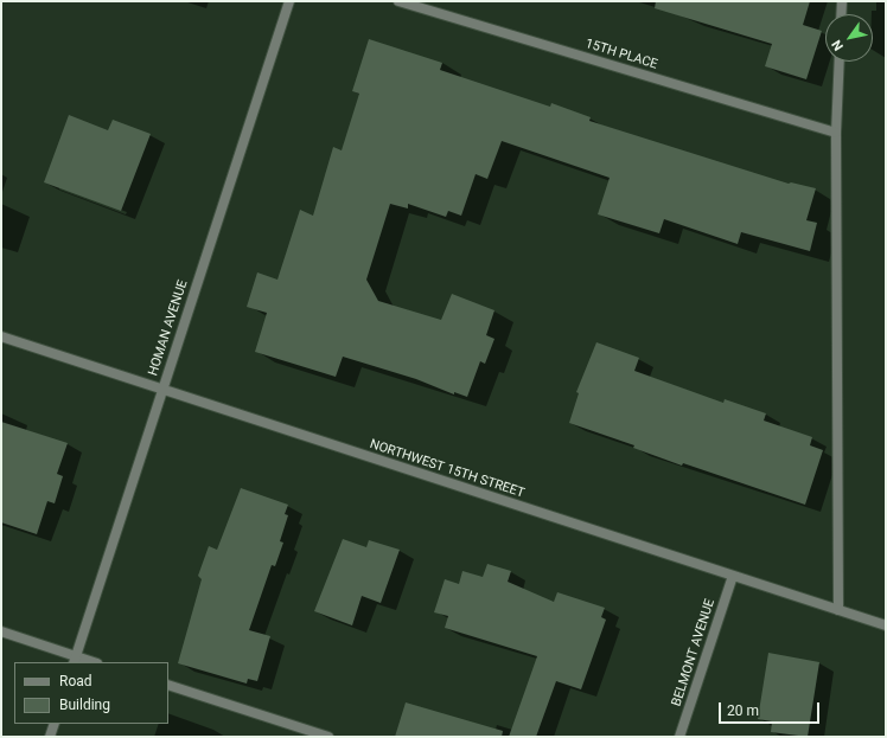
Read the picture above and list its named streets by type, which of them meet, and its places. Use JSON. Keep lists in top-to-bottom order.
{
  "streets": {
    "street": [
      "15TH PLACE",
      "HOMAN AVENUE",
      "NORTHWEST 15TH STREET",
      "BELMONT AVENUE"
    ]
  },
  "crossings": [
    ["HOMAN AVENUE", "NORTHWEST 15TH STREET"],
    ["NORTHWEST 15TH STREET", "BELMONT AVENUE"]
  ],
  "legend": ["Road", "Building"],
  "scale_bar": "20 m",
  "north": "bottom left"
}
